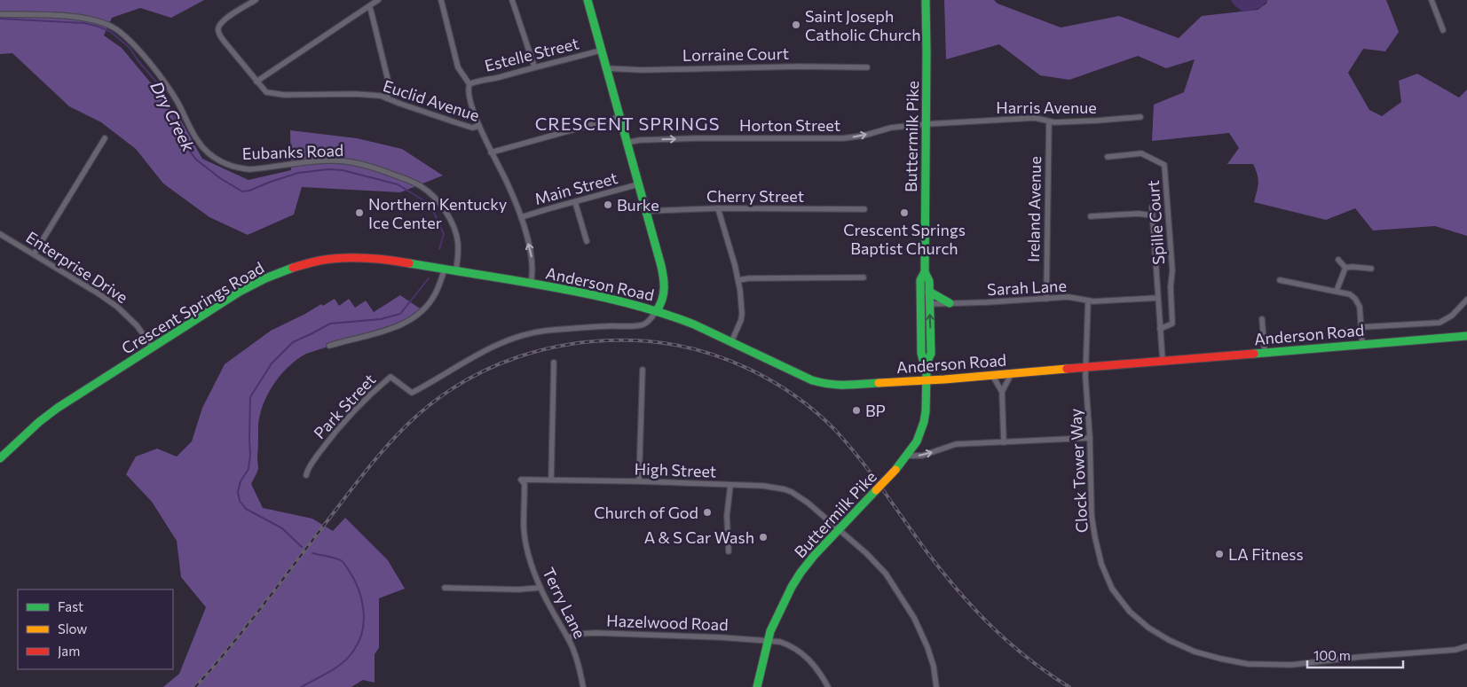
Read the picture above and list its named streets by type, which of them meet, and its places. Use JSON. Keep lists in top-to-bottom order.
{
  "streets": {
    "main road": ["Buttermilk Pike", "Anderson Road", "Crescent Springs Road"],
    "street": [
      "Estelle Street",
      "Lorraine Court",
      "Euclid Avenue",
      "Harris Avenue",
      "Horton Street",
      "Eubanks Road",
      "Main Street",
      "Cherry Street",
      "Ireland Avenue",
      "Spille Court",
      "Enterprise Drive",
      "Sarah Lane",
      "Park Street",
      "High Street",
      "Clock Tower Way",
      "Terry Lane",
      "Hazelwood Road"
    ]
  },
  "crossings": [
    ["Euclid Avenue", "Main Street"],
    ["Euclid Avenue", "Anderson Road"],
    ["Harris Avenue", "Horton Street"],
    ["Harris Avenue", "Buttermilk Pike"],
    ["Harris Avenue", "Ireland Avenue"],
    ["Horton Street", "Buttermilk Pike"],
    ["Buttermilk Pike", "Anderson Road"],
    ["Buttermilk Pike", "Sarah Lane"],
    ["Buttermilk Pike", "High Street"],
    ["Buttermilk Pike", "Hazelwood Road"],
    ["Eubanks Road", "Anderson Road"],
    ["Eubanks Road", "Crescent Springs Road"],
    ["Ireland Avenue", "Sarah Lane"],
    ["Enterprise Drive", "Crescent Springs Road"],
    ["Anderson Road", "Crescent Springs Road"],
    ["Anderson Road", "Park Street"],
    ["Anderson Road", "Clock Tower Way"],
    ["Sarah Lane", "Clock Tower Way"],
    ["High Street", "Terry Lane"],
    ["Terry Lane", "Hazelwood Road"]
  ],
  "one_way": ["Horton Street"],
  "districts": ["CRESCENT SPRINGS"],
  "water": ["Dry Creek"],
  "places": [
    "Saint Joseph Catholic Church",
    "Burke",
    "Northern Kentucky Ice Center",
    "Crescent Springs Baptist Church",
    "BP",
    "Church of God",
    "A & S Car Wash",
    "LA Fitness"
  ],
  "legend": ["Fast", "Slow", "Jam"],
  "scale_bar": "100 m"
}
